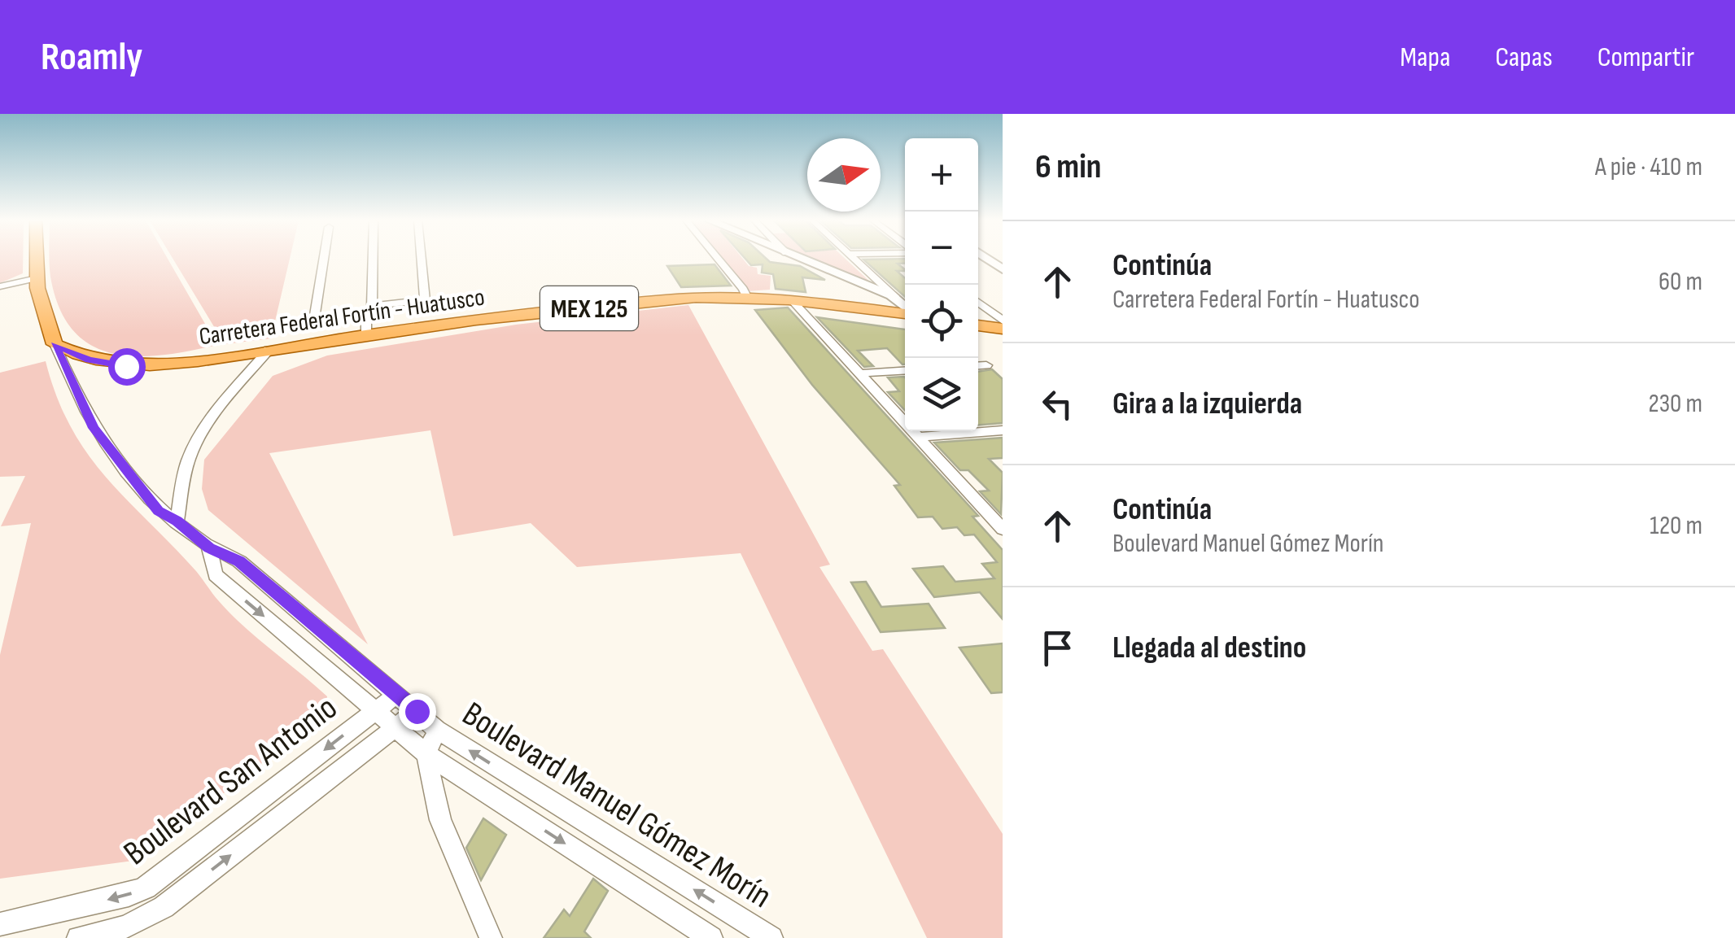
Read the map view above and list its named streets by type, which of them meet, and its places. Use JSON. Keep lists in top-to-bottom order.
{
  "streets": {
    "main road": ["MEX 125", "Carretera Federal Fortín - Huatusco"],
    "street": ["Boulevard San Antonio", "Boulevard Manuel Gómez Morín"]
  },
  "crossings": [
    ["Boulevard San Antonio", "Boulevard Manuel Gómez Morín"]
  ],
  "north": "right",
  "page": {
    "header": "Roamly",
    "nav": ["Mapa", "Capas", "Compartir"],
    "heading": ["6 min", "A pie · 410 m"],
    "map_buttons": ["+", "−"],
    "list": [
      ["Continúa", "Carretera Federal Fortín - Huatusco", "60 m"],
      ["Gira a la izquierda", "230 m"],
      ["Continúa", "Boulevard Manuel Gómez Morín", "120 m"],
      "Llegada al destino"
    ]
  }
}
